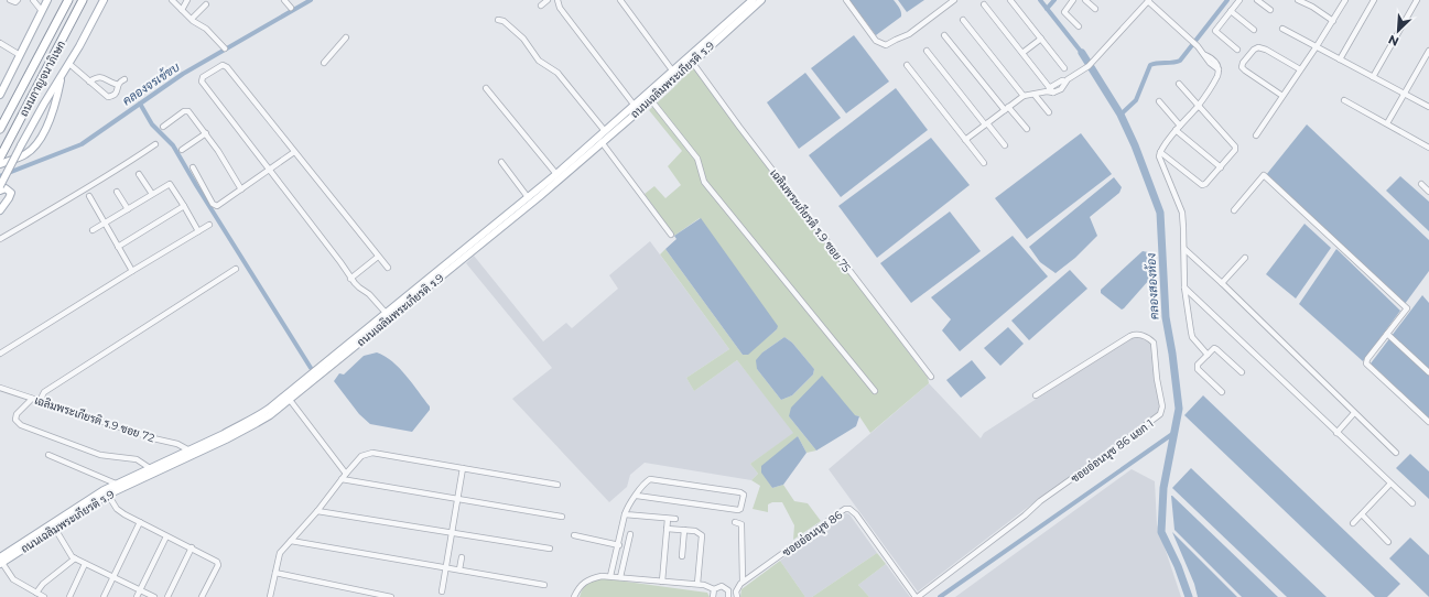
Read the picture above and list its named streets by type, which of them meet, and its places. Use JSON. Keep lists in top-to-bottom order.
{
  "streets": {
    "highway": ["ถนนกาญจนาภิเษก"],
    "main road": ["ถนนเฉลิมพระเกียรติ ร.9"],
    "street": [
      "เฉลิมพระเกียรติ ร.9 ซอย 75",
      "เฉลิมพระเกียรติ ร.9 ซอย 72",
      "ซอยอ่อนนุช 86 แยก 1",
      "ซอยอ่อนนุช 86"
    ]
  },
  "crossings": [
    ["ถนนเฉลิมพระเกียรติ ร.9", "เฉลิมพระเกียรติ ร.9 ซอย 75"],
    ["ถนนเฉลิมพระเกียรติ ร.9", "เฉลิมพระเกียรติ ร.9 ซอย 72"],
    ["ซอยอ่อนนุช 86 แยก 1", "ซอยอ่อนนุช 86"]
  ],
  "water": ["คลองจรเข้ขบ", "คลองสองห้อง"],
  "north": "bottom left"
}
